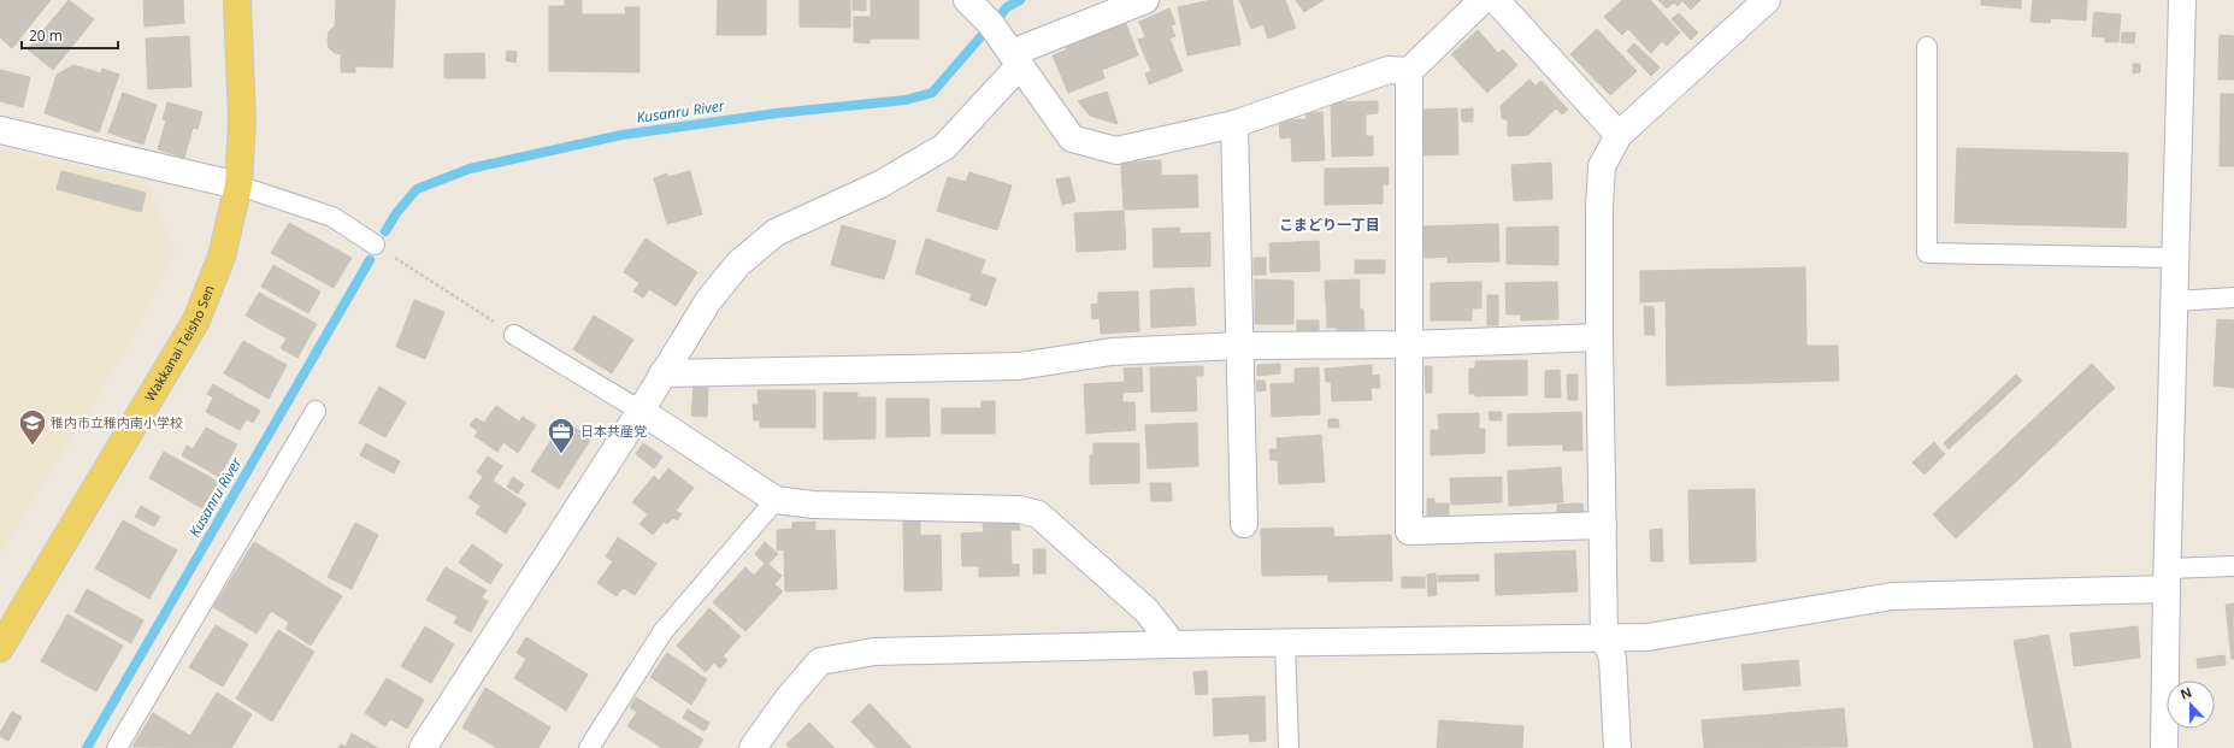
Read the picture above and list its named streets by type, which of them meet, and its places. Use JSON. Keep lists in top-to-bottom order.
{
  "streets": {
    "main road": ["Wakkanai Teisho Sen"]
  },
  "districts": ["こまどり一丁目"],
  "water": ["Kusanru River"],
  "places": {
    "school or university": ["稚内市立稚内南小学校"],
    "office": ["日本共産党"]
  },
  "scale_bar": "20 m",
  "north": "top"
}
